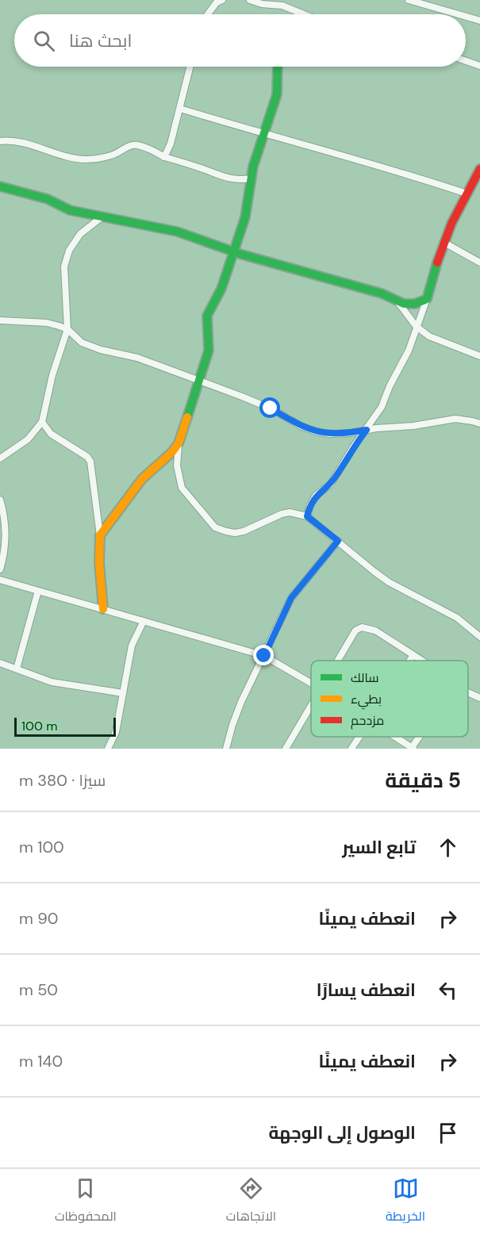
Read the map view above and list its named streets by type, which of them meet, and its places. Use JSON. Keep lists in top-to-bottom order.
{
  "legend": ["سالك", "بطيء", "مزدحم"],
  "scale_bar": "100 m",
  "page": {
    "search": "ابحث هنا",
    "scale": "100 m",
    "heading": ["5 دقيقة", "سيرًا · 380 m"],
    "list": [
      ["تابع السير", "100 m"],
      ["انعطف يمينًا", "90 m"],
      ["انعطف يسارًا", "50 m"],
      ["انعطف يمينًا", "140 m"],
      "الوصول إلى الوجهة"
    ],
    "nav": ["الخريطة", "الاتجاهات", "المحفوظات"]
  }
}
